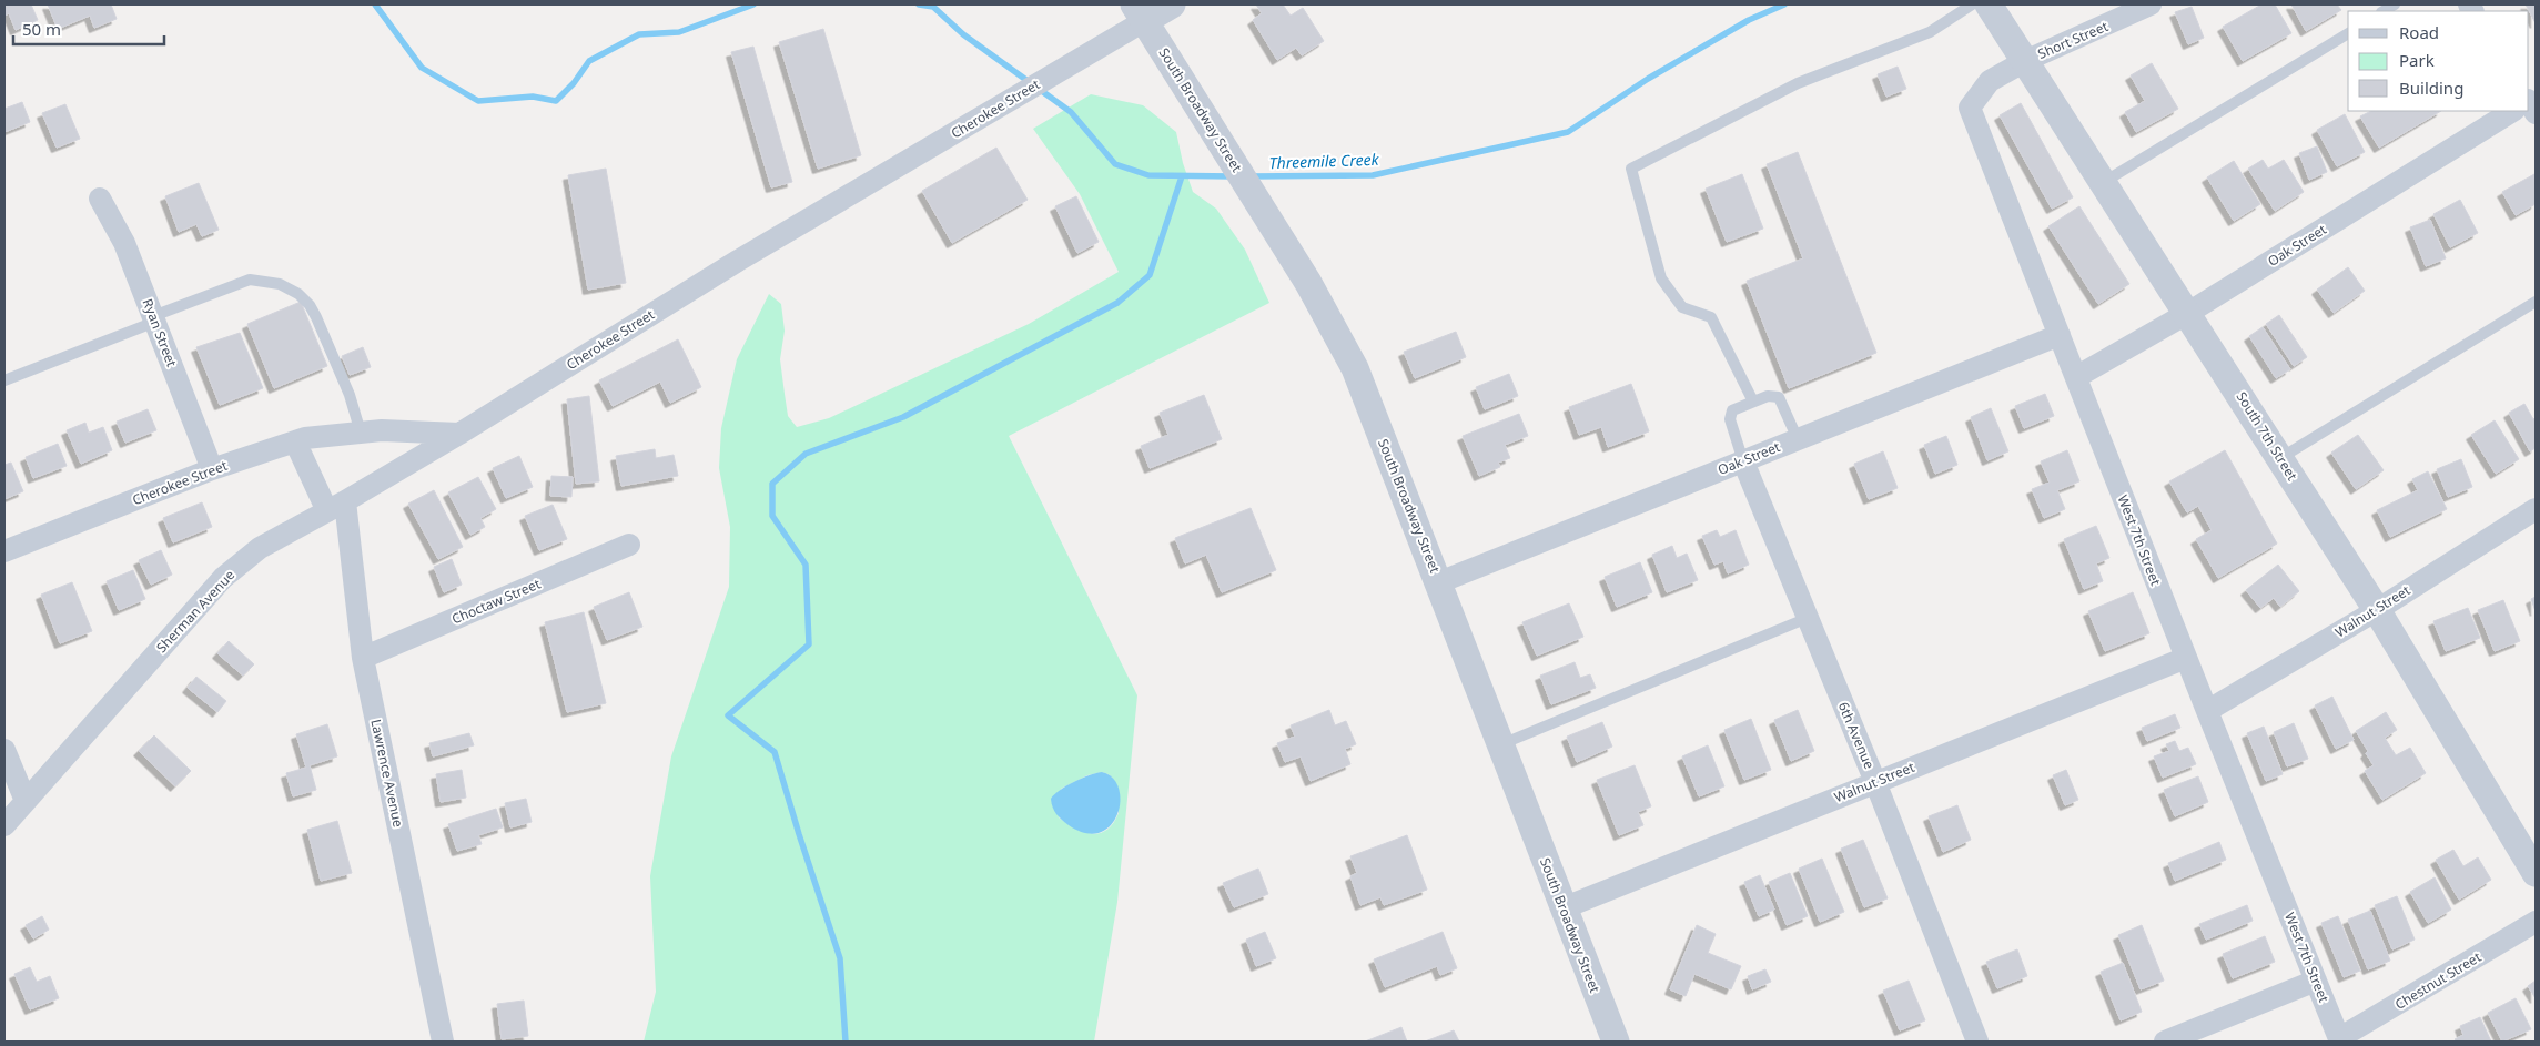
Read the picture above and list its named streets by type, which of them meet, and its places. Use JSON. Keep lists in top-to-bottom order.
{
  "streets": {
    "street": [
      "Short Street",
      "Cherokee Street",
      "South Broadway Street",
      "Oak Street",
      "Ryan Street",
      "South 7th Street",
      "West 7th Street",
      "Choctaw Street",
      "Sherman Avenue",
      "Walnut Street",
      "6th Avenue",
      "Lawrence Avenue",
      "Chestnut Street"
    ]
  },
  "crossings": [
    ["Short Street", "South 7th Street"],
    ["Short Street", "West 7th Street"],
    ["Cherokee Street", "South Broadway Street"],
    ["Cherokee Street", "Ryan Street"],
    ["Cherokee Street", "Sherman Avenue"],
    ["Cherokee Street", "Lawrence Avenue"],
    ["South Broadway Street", "Oak Street"],
    ["South Broadway Street", "Walnut Street"],
    ["Oak Street", "South 7th Street"],
    ["Oak Street", "West 7th Street"],
    ["Oak Street", "6th Avenue"],
    ["South 7th Street", "West 7th Street"],
    ["South 7th Street", "Walnut Street"],
    ["West 7th Street", "Walnut Street"],
    ["West 7th Street", "Chestnut Street"],
    ["Choctaw Street", "Lawrence Avenue"],
    ["Sherman Avenue", "Lawrence Avenue"],
    ["Walnut Street", "6th Avenue"]
  ],
  "water": ["Threemile Creek"],
  "legend": ["Road", "Park", "Building"],
  "scale_bar": "50 m"
}
